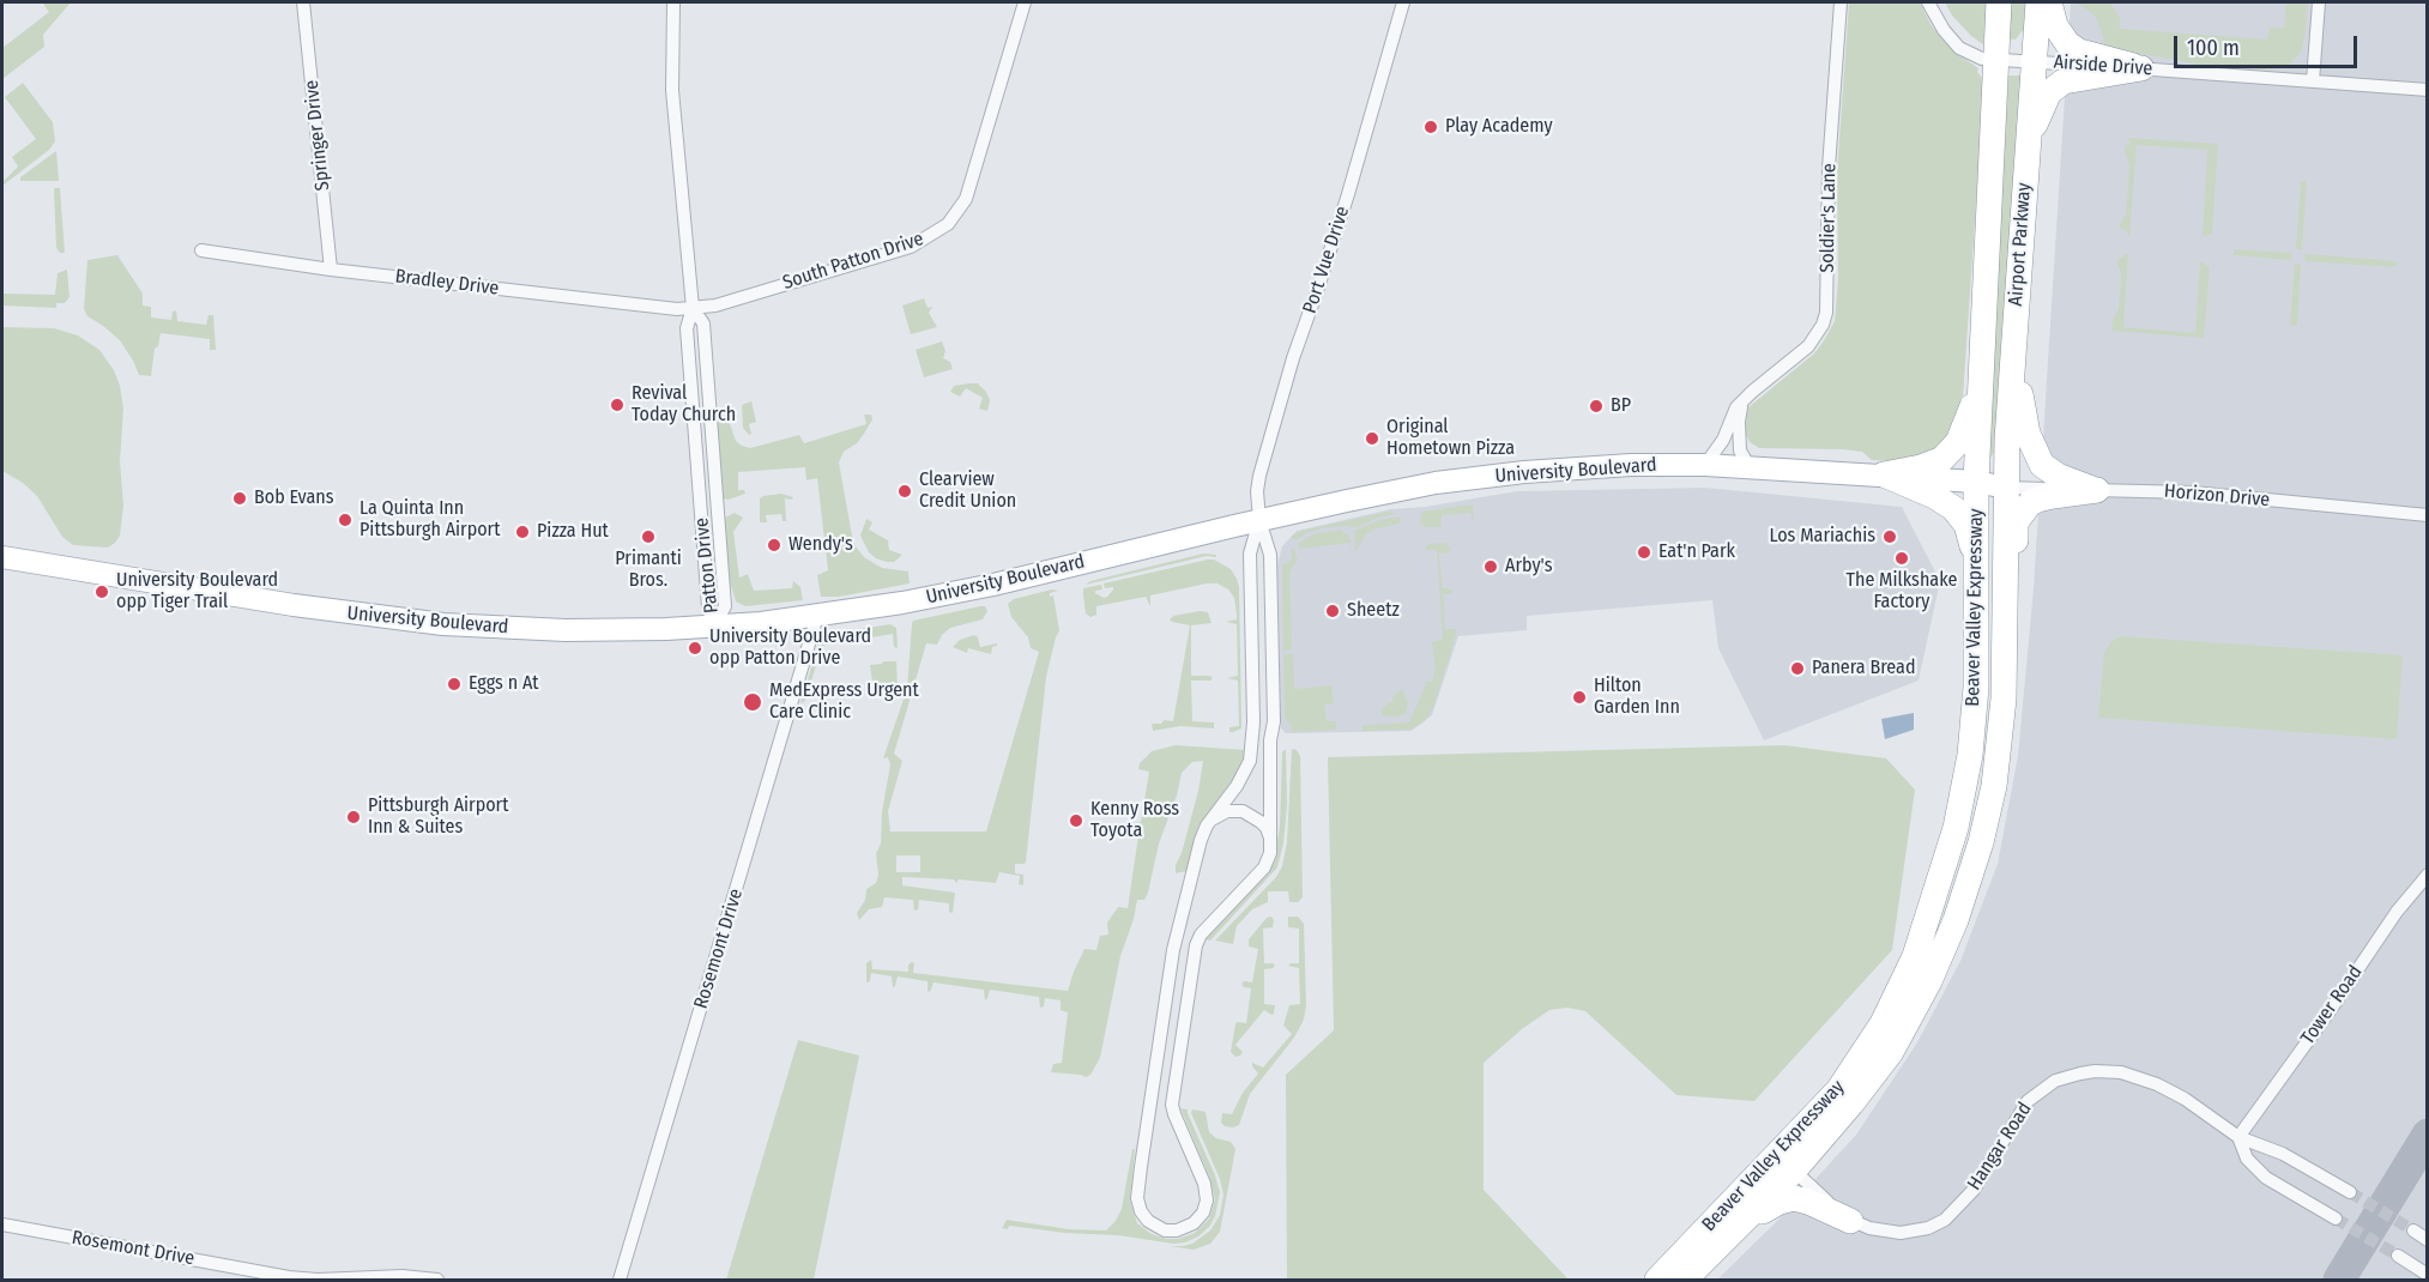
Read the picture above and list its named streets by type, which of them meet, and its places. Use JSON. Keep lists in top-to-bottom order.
{
  "streets": {
    "highway": ["Airport Parkway", "Beaver Valley Expressway"],
    "main road": ["University Boulevard"],
    "street": [
      "Airside Drive",
      "Springer Drive",
      "Soldier's Lane",
      "Port Vue Drive",
      "South Patton Drive",
      "Bradley Drive",
      "Horizon Drive",
      "Patton Drive",
      "Rosemont Drive",
      "Tower Road",
      "Hangar Road"
    ]
  },
  "crossings": [
    ["Airside Drive", "Airport Parkway"],
    ["Springer Drive", "Bradley Drive"],
    ["Soldier's Lane", "University Boulevard"],
    ["Airport Parkway", "University Boulevard"],
    ["Airport Parkway", "Horizon Drive"],
    ["Airport Parkway", "Beaver Valley Expressway"],
    ["Port Vue Drive", "University Boulevard"],
    ["South Patton Drive", "Bradley Drive"],
    ["South Patton Drive", "Patton Drive"],
    ["Bradley Drive", "Patton Drive"],
    ["University Boulevard", "Horizon Drive"],
    ["University Boulevard", "Patton Drive"],
    ["University Boulevard", "Beaver Valley Expressway"],
    ["University Boulevard", "Rosemont Drive"],
    ["Horizon Drive", "Beaver Valley Expressway"],
    ["Beaver Valley Expressway", "Hangar Road"],
    ["Tower Road", "Hangar Road"]
  ],
  "places": [
    "Play Academy",
    "Revival Today Church",
    "BP",
    "Original Hometown Pizza",
    "Clearview Credit Union",
    "Bob Evans",
    "La Quinta Inn Pittsburgh Airport",
    "Pizza Hut",
    "Primanti Bros.",
    "Los Mariachis",
    "Wendy's",
    "Eat'n Park",
    "The Milkshake Factory",
    "Arby's",
    "University Boulevard opp Tiger Trail",
    "Sheetz",
    "University Boulevard opp Patton Drive",
    "Panera Bread",
    "Eggs n At",
    "Hilton Garden Inn",
    "MedExpress Urgent Care Clinic",
    "Pittsburgh Airport Inn & Suites",
    "Kenny Ross Toyota"
  ],
  "scale_bar": "100 m"
}
